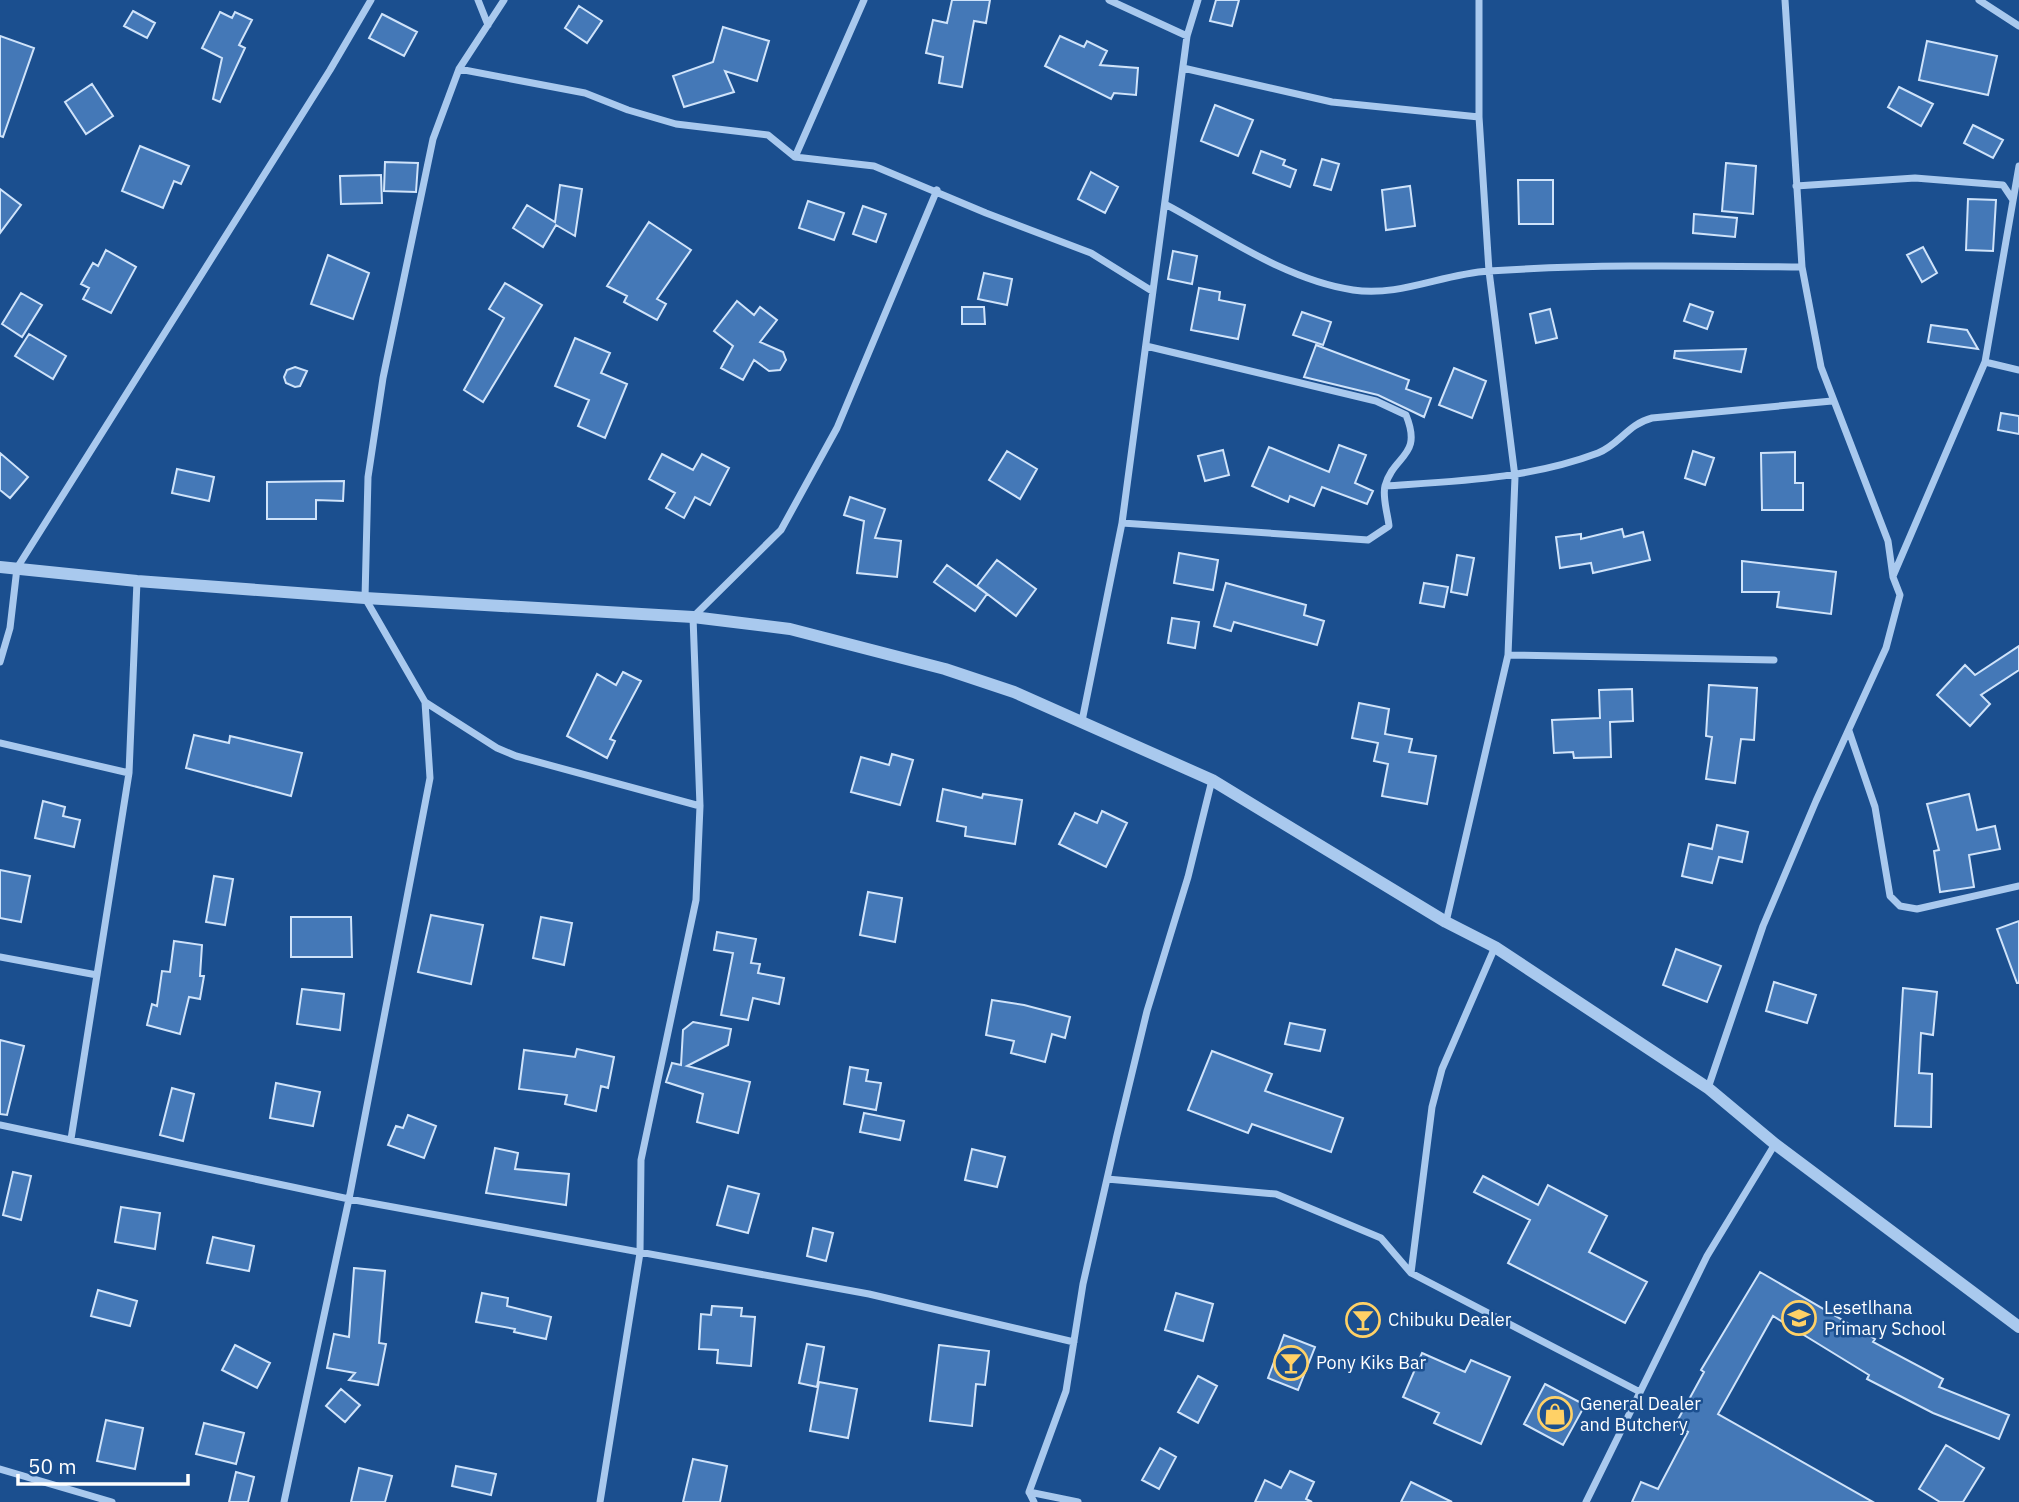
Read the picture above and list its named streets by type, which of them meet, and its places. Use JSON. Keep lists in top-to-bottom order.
{
  "places": {
    "school or university": ["Lesetlhana Primary School"],
    "bar": ["Chibuku Dealer", "Pony Kiks Bar"],
    "shop": ["General Dealer and Butchery"]
  },
  "scale_bar": "50 m"
}
